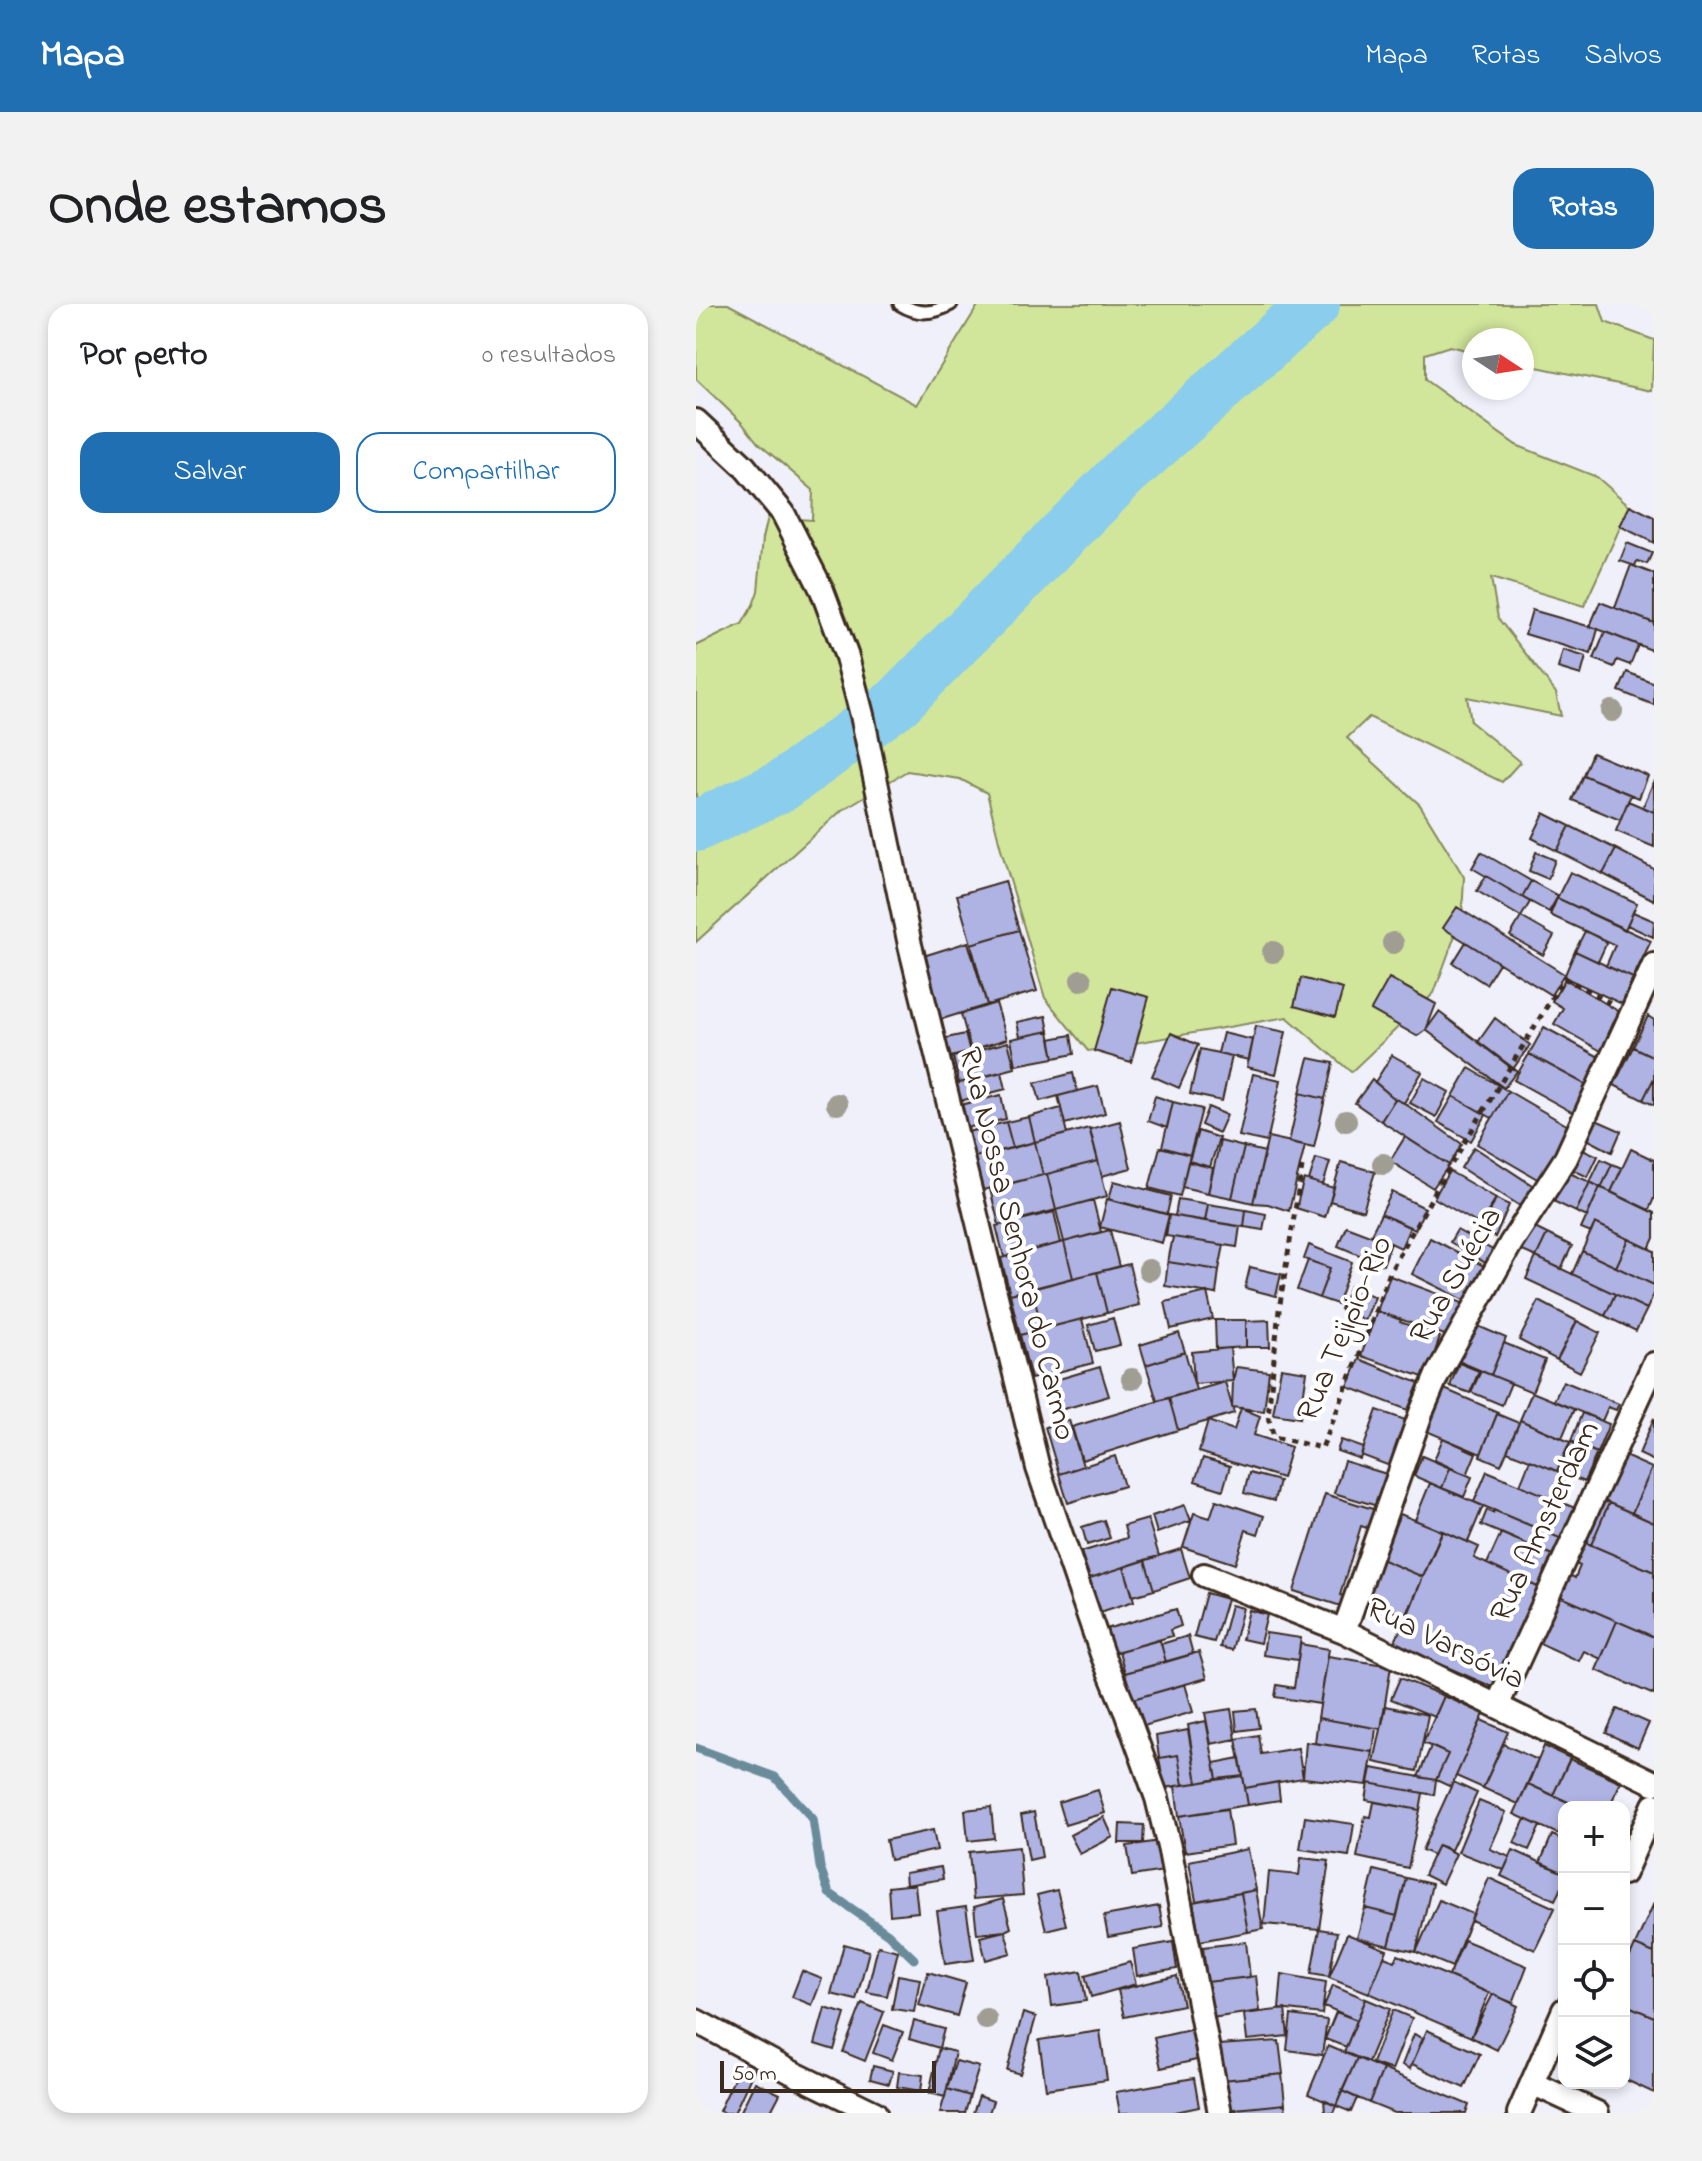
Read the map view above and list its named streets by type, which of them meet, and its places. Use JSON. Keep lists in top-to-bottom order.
{
  "streets": {
    "street": [
      "Rua Nossa Senhora do Carmo",
      "Rua Suécia",
      "Rua Amsterdam",
      "Rua Varsóvia"
    ],
    "path": ["Rua Tejipio-Rio"]
  },
  "crossings": [
    ["Rua Suécia", "Rua Tejipio-Rio"],
    ["Rua Suécia", "Rua Varsóvia"],
    ["Rua Amsterdam", "Rua Varsóvia"]
  ],
  "scale_bar": "50 m",
  "north": "right",
  "page": {
    "header": "Mapa",
    "nav": ["Mapa", "Rotas", "Salvos"],
    "title": "Onde estamos",
    "buttons": [
      "Rotas",
      ["Salvar", "Compartilhar"]
    ],
    "heading": ["Por perto", "0 resultados"],
    "map_buttons": ["+", "−"],
    "scale": "50 m"
  }
}
